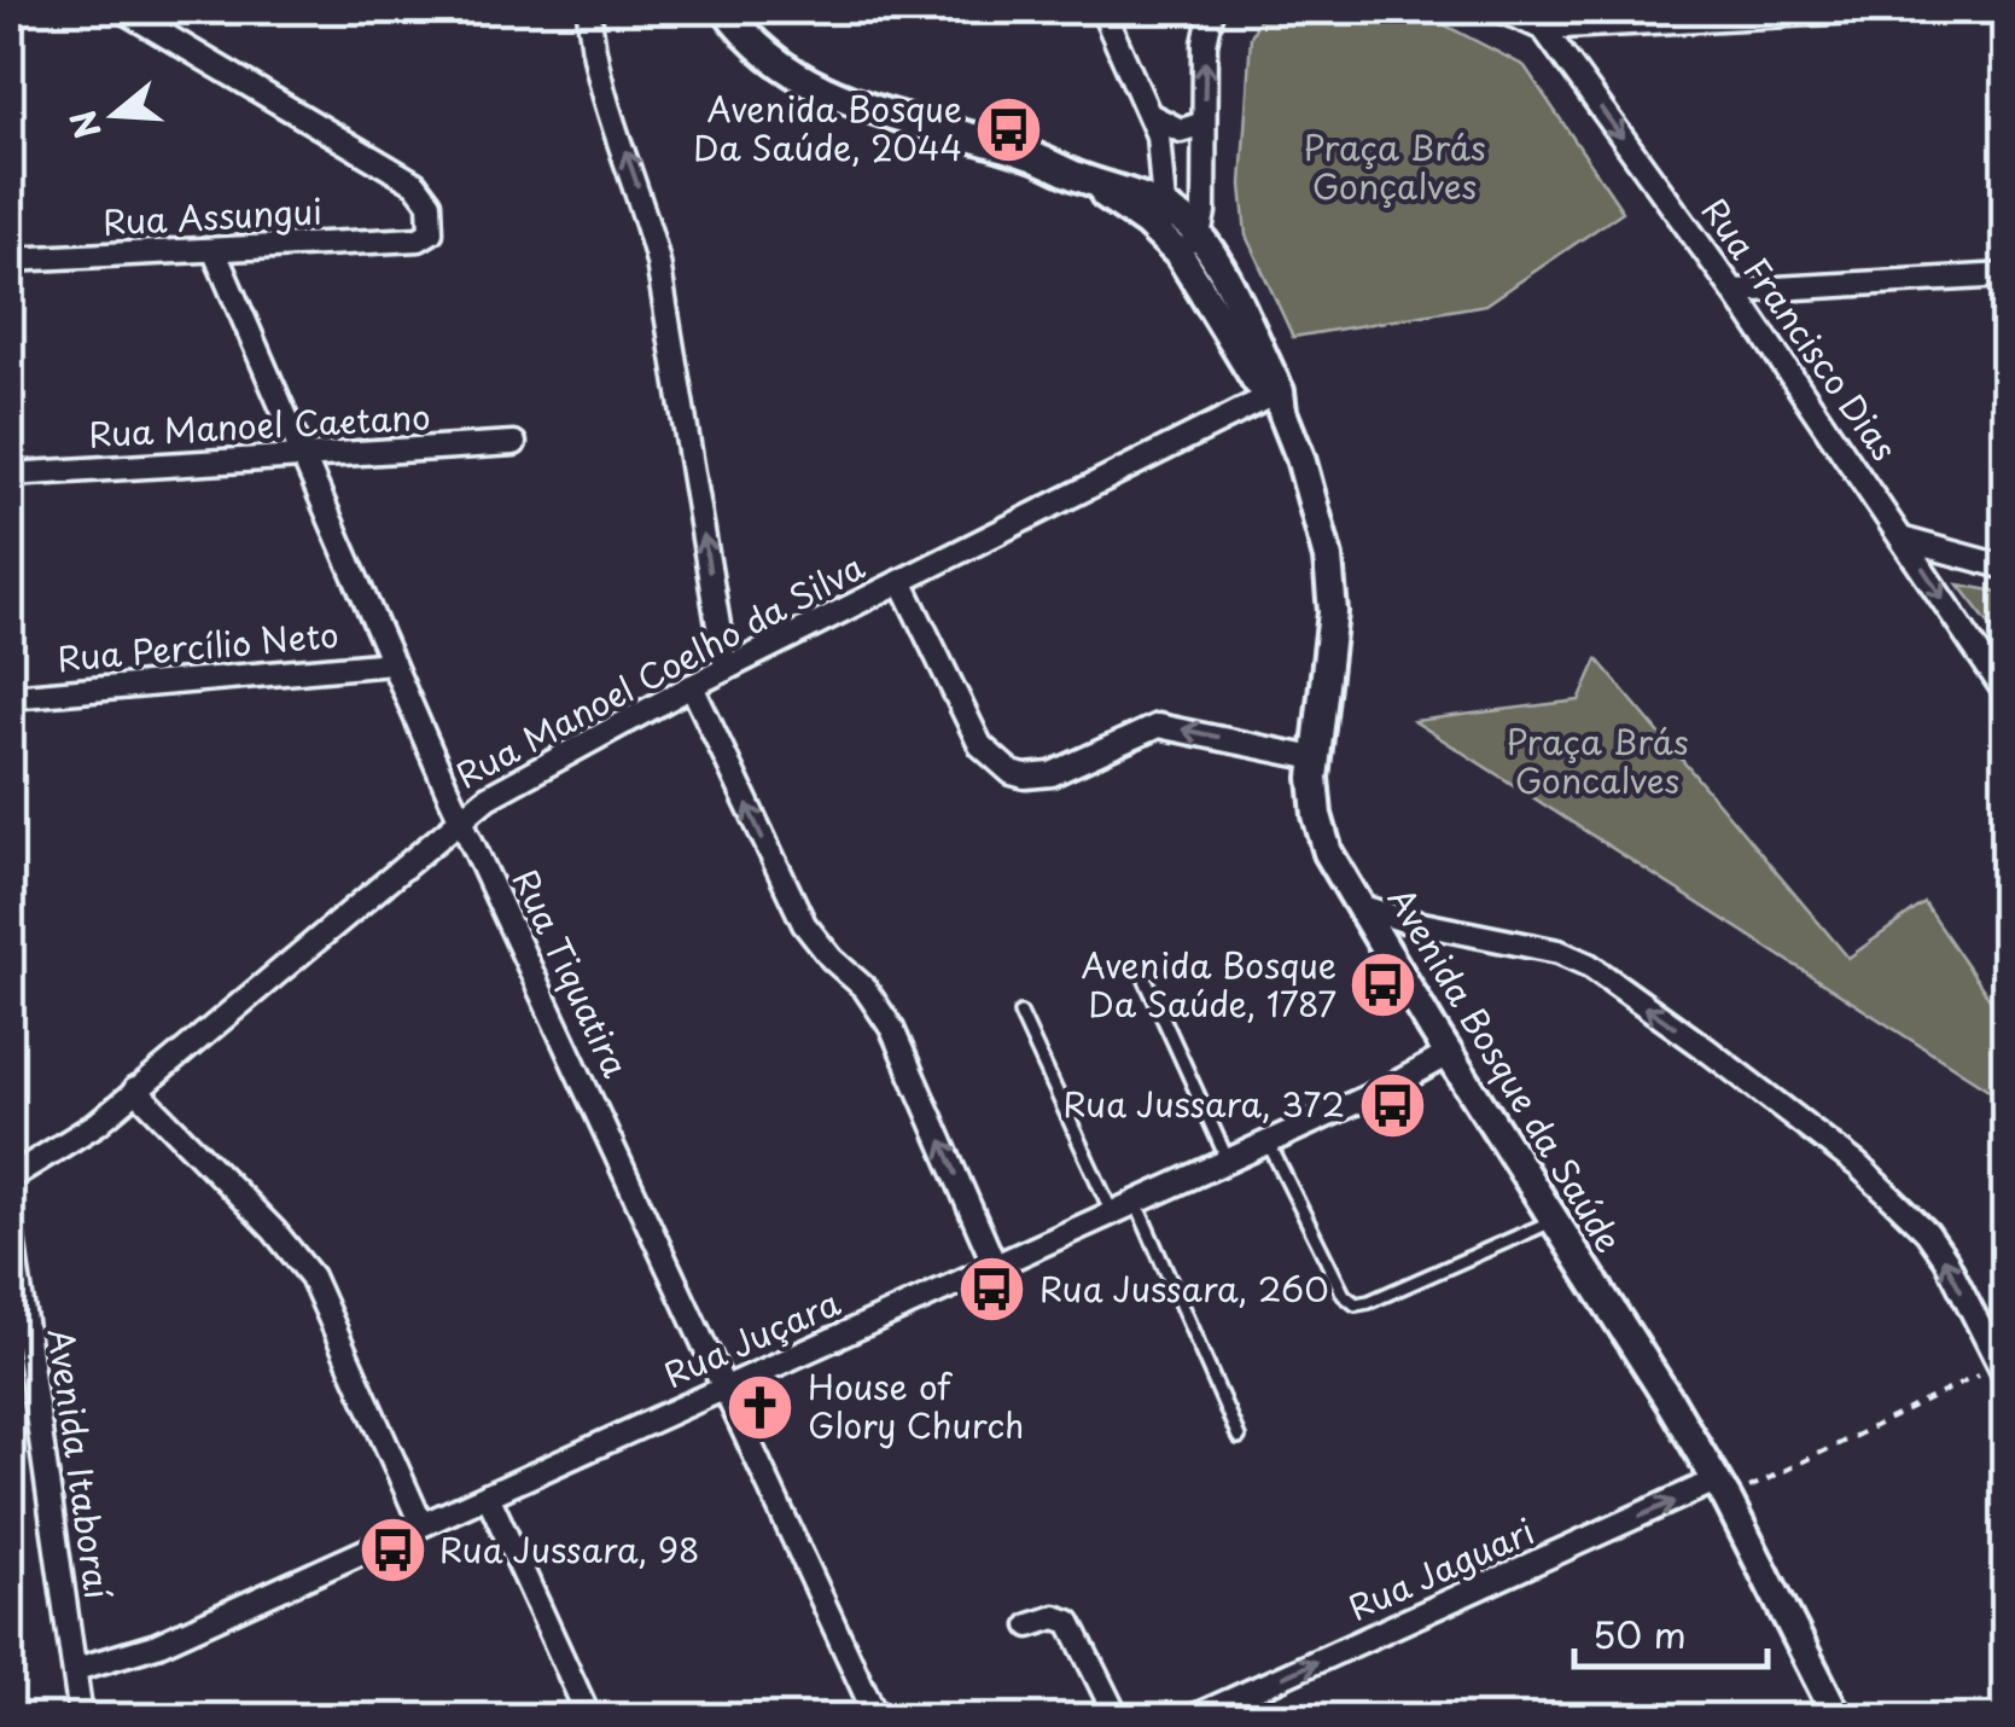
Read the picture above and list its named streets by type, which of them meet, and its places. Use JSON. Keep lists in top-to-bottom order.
{
  "streets": {
    "street": [
      "Rua Assungui",
      "Rua Francisco Dias",
      "Rua Manoel Caetano",
      "Rua Percílio Neto",
      "Rua Manoel Coelho da Silva",
      "Rua Tiquatira",
      "Avenida Bosque da Saúde",
      "Rua Juçara",
      "Avenida Itaboraí",
      "Rua Jaguari"
    ]
  },
  "crossings": [
    ["Rua Assungui", "Rua Tiquatira"],
    ["Rua Manoel Caetano", "Rua Tiquatira"],
    ["Rua Percílio Neto", "Rua Tiquatira"],
    ["Rua Manoel Coelho da Silva", "Rua Tiquatira"],
    ["Rua Manoel Coelho da Silva", "Avenida Bosque da Saúde"],
    ["Rua Tiquatira", "Rua Juçara"],
    ["Avenida Bosque da Saúde", "Rua Juçara"],
    ["Avenida Bosque da Saúde", "Rua Jaguari"],
    ["Rua Juçara", "Avenida Itaboraí"]
  ],
  "one_way": ["Rua Francisco Dias", "Rua Jaguari"],
  "parks": ["Praça Brás Gonçalves", "Praça Brás Goncalves"],
  "places": {
    "bus stop": [
      "Avenida Bosque Da Saúde, 2044",
      "Avenida Bosque Da Saúde, 1787",
      "Rua Jussara, 372",
      "Rua Jussara, 260",
      "Rua Jussara, 98"
    ],
    "church": ["House of Glory Church"]
  },
  "scale_bar": "50 m",
  "north": "left"
}
